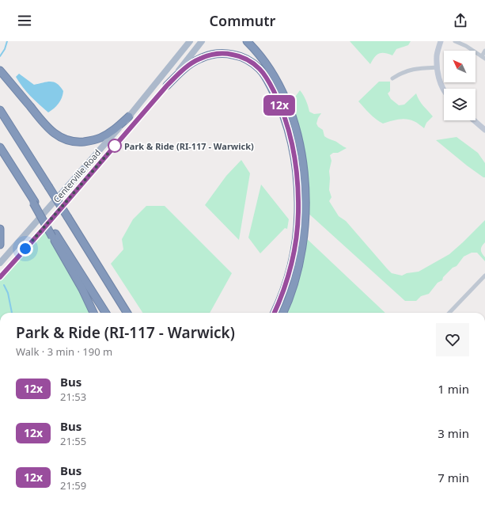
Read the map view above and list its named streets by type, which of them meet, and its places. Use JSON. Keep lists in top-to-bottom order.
{
  "streets": {
    "main road": ["Centerville Road"]
  },
  "places": ["Park & Ride (RI-117 - Warwick)"],
  "lines": ["bus line 12x"],
  "north": "top left",
  "page": {
    "header": "Commutr",
    "on_map": "12x",
    "heading": ["Park & Ride (RI-117 - Warwick)", "Walk · 3 min · 190 m"],
    "list": [
      {
        "mark": "12x",
        "name": "Bus",
        "note": "21:53",
        "value": "1 min"
      },
      {
        "mark": "12x",
        "name": "Bus",
        "note": "21:55",
        "value": "3 min"
      },
      {
        "mark": "12x",
        "name": "Bus",
        "note": "21:59",
        "value": "7 min"
      }
    ]
  }
}
